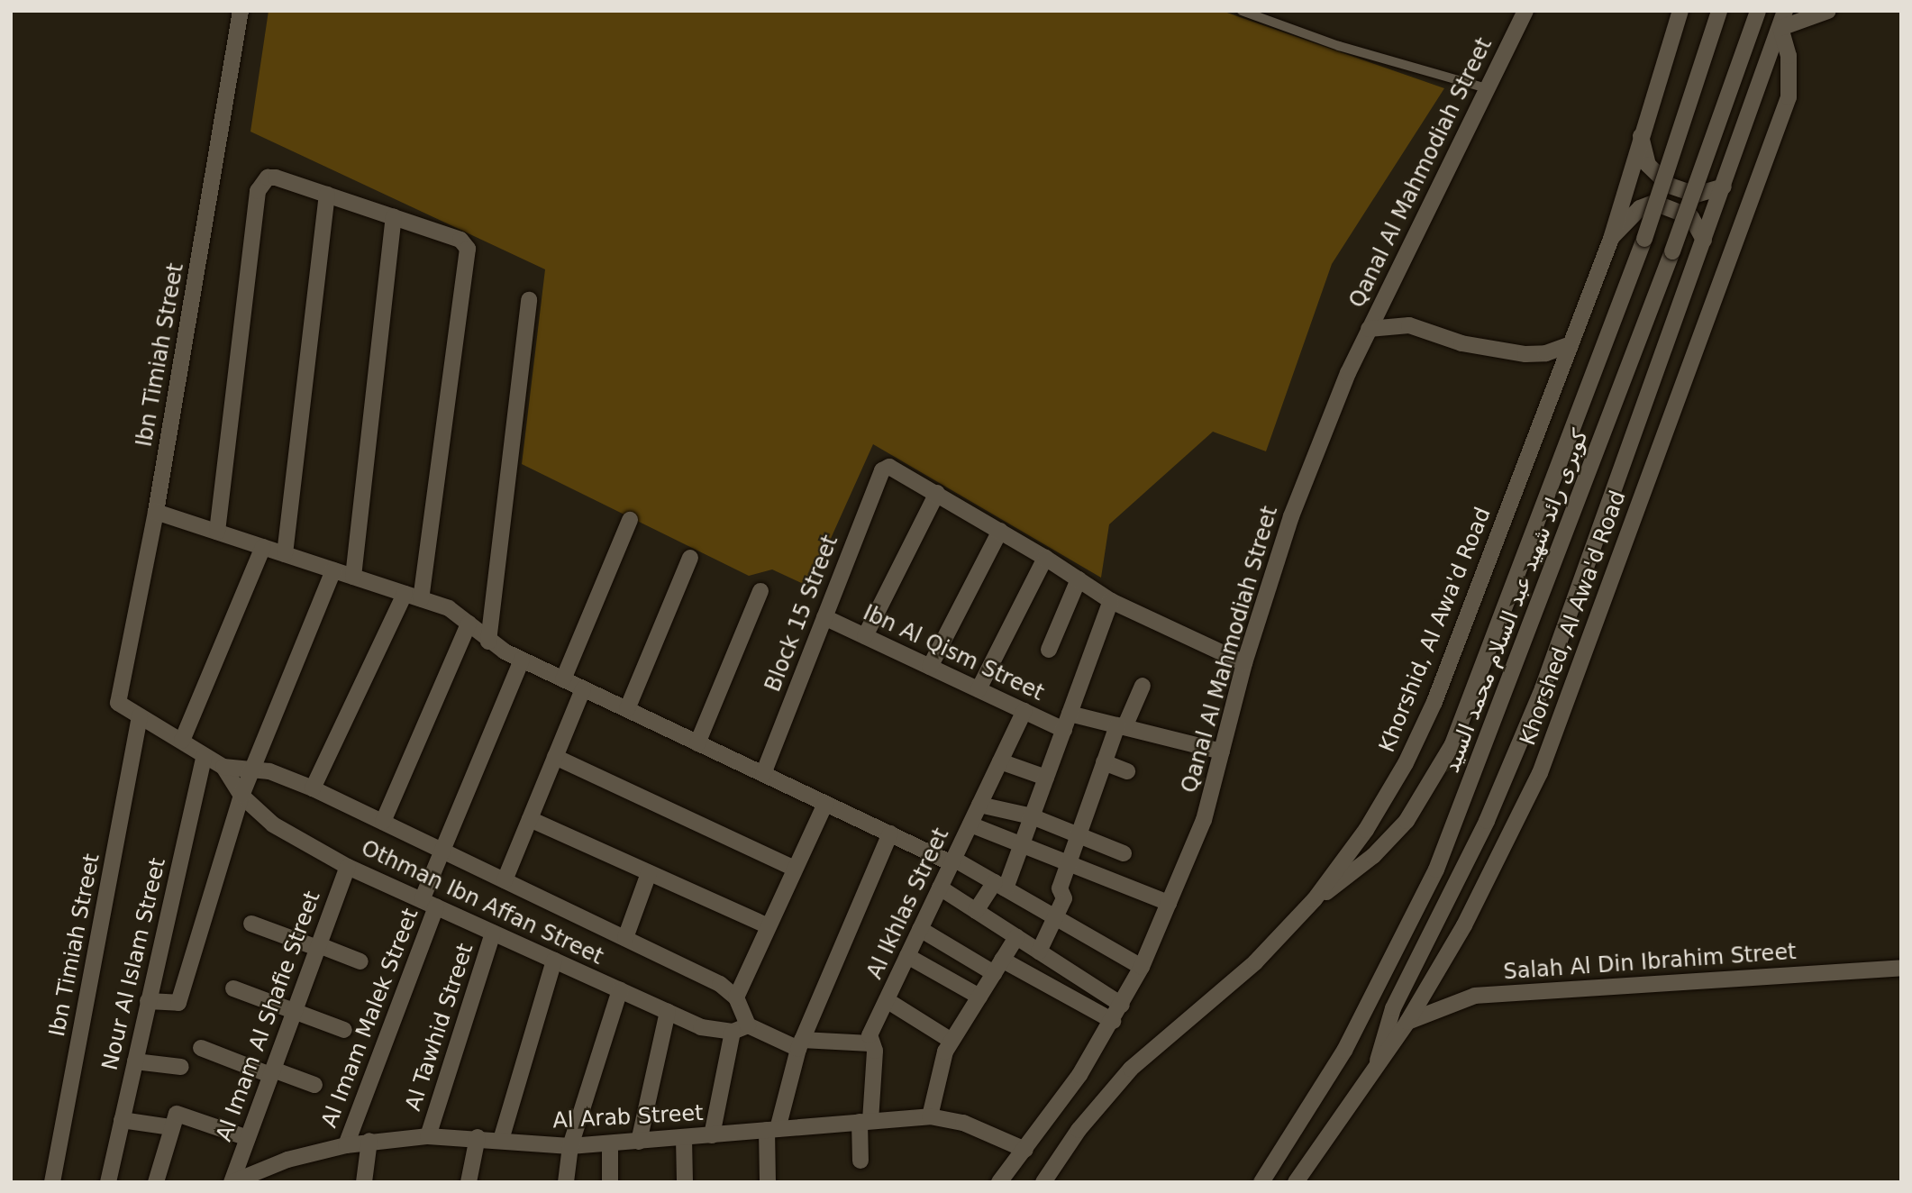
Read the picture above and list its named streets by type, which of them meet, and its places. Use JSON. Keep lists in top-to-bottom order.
{
  "streets": {
    "street": [
      "Qanal Al Mahmodiah Street",
      "Ibn Timiah Street",
      "كوبرى رائد شهيد عبد السلام محمد السيد",
      "Block 15 Street",
      "Khorshed, Al Awa'd Road",
      "Khorshid, Al Awa'd Road",
      "Ibn Al Qism Street",
      "Othman Ibn Affan Street",
      "Al Ikhlas Street",
      "Salah Al Din Ibrahim Street",
      "Nour Al Islam Street",
      "Al Imam Al Shafie Street",
      "Al Imam Malek Street",
      "Al Tawhid Street",
      "Al Arab Street"
    ]
  },
  "crossings": [
    ["Qanal Al Mahmodiah Street", "Al Arab Street"],
    ["Ibn Timiah Street", "Othman Ibn Affan Street"],
    ["كوبرى رائد شهيد عبد السلام محمد السيد", "Khorshid, Al Awa'd Road"],
    ["Block 15 Street", "Ibn Al Qism Street"],
    ["Khorshed, Al Awa'd Road", "Salah Al Din Ibrahim Street"],
    ["Ibn Al Qism Street", "Al Ikhlas Street"],
    ["Othman Ibn Affan Street", "Nour Al Islam Street"],
    ["Othman Ibn Affan Street", "Al Imam Al Shafie Street"],
    ["Othman Ibn Affan Street", "Al Imam Malek Street"],
    ["Othman Ibn Affan Street", "Al Tawhid Street"],
    ["Al Ikhlas Street", "Al Arab Street"],
    ["Al Imam Al Shafie Street", "Al Arab Street"],
    ["Al Imam Malek Street", "Al Arab Street"],
    ["Al Tawhid Street", "Al Arab Street"]
  ]
}
